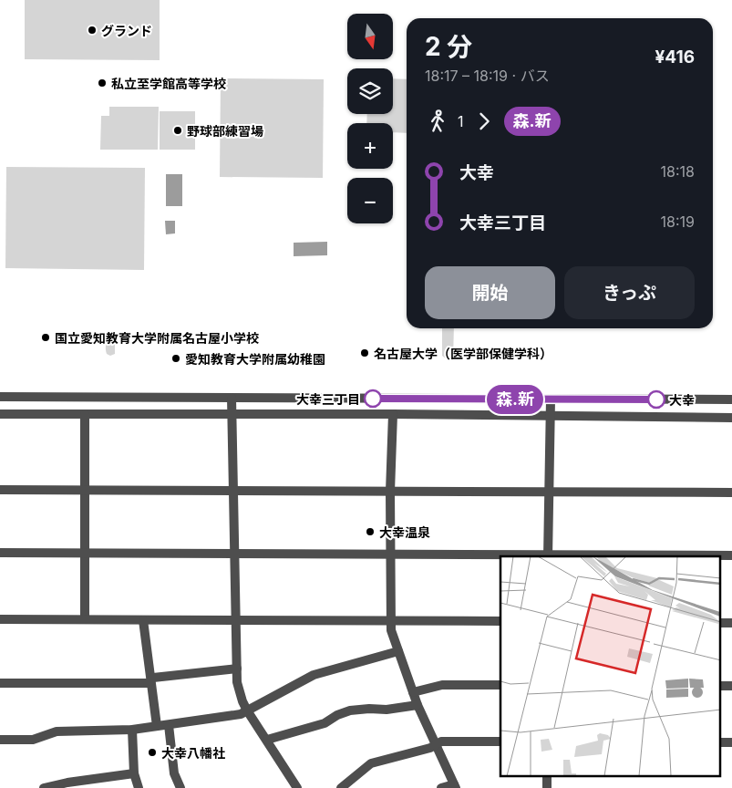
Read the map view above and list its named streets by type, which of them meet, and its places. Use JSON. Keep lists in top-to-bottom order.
{
  "places": [
    "グランド",
    "私立至学館高等学校",
    "野球部練習場",
    "国立愛知教育大学附属名古屋小学校",
    "名古屋大学（医学部保健学科）",
    "愛知教育大学附属幼稚園",
    "大幸三丁目",
    "大幸",
    "大幸温泉",
    "大幸八幡社"
  ],
  "lines": ["bus line 森.新"],
  "north": "bottom",
  "page": {
    "on_map": "森.新",
    "map_buttons": ["+", "−"],
    "heading": ["2 分", "18:17 – 18:19 · バス", "¥416"],
    "legs": ["1", "森.新"],
    "list": [
      {
        "name": "大幸",
        "value": "18:18"
      },
      {
        "name": "大幸三丁目",
        "value": "18:19"
      }
    ],
    "buttons": ["開始", "きっぷ"]
  }
}
